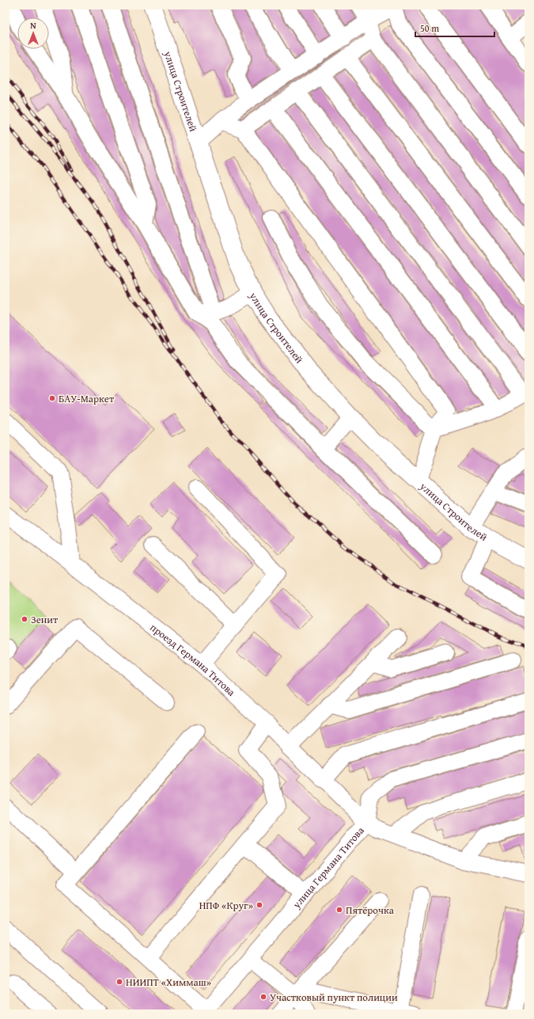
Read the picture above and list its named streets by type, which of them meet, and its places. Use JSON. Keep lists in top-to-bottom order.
{
  "streets": {
    "main road": ["улица Строителей"],
    "street": ["проезд Германа Титова", "улица Германа Титова"]
  },
  "crossings": [
    ["проезд Германа Титова", "улица Германа Титова"]
  ],
  "places": [
    "БАУ-Маркет",
    "Зенит",
    "НПФ «Круг»",
    "Пятёрочка",
    "НИИПТ «Химмаш»",
    "Участковый пункт полиции"
  ],
  "scale_bar": "50 m",
  "north": "top"
}
